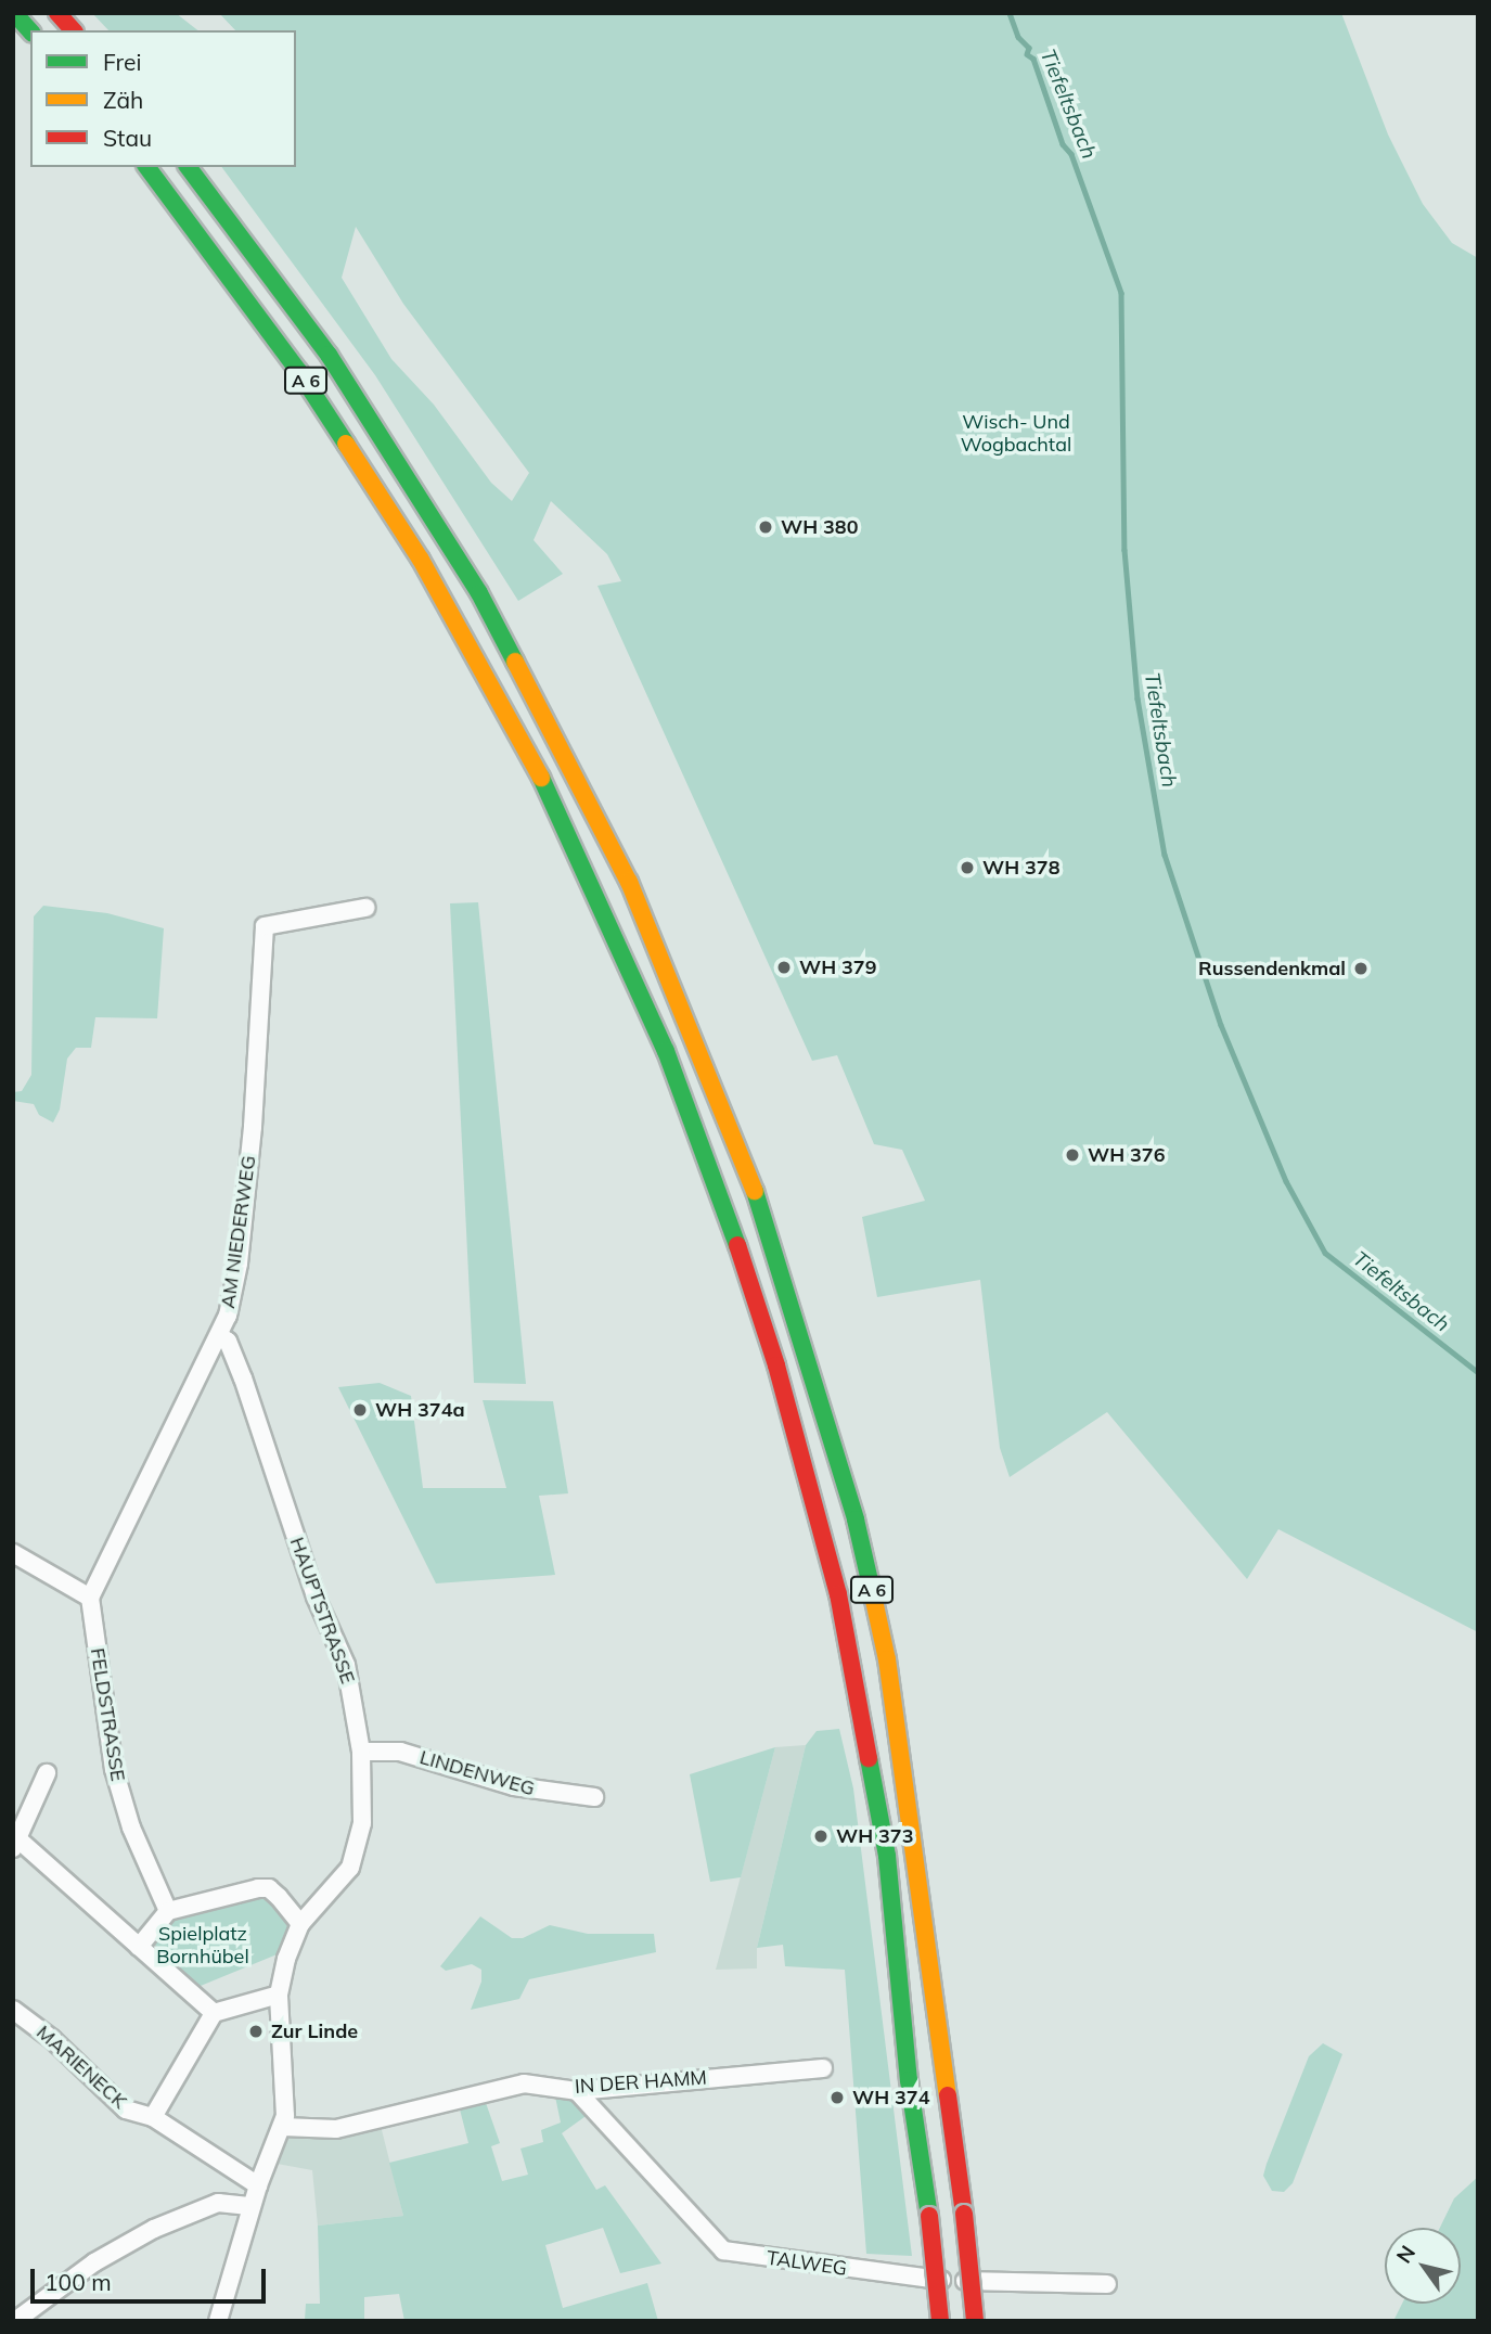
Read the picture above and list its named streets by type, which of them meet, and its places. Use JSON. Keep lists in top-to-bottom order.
{
  "streets": {
    "highway": ["A 6"],
    "street": [
      "AM NIEDERWEG",
      "HAUPTSTRASSE",
      "FELDSTRASSE",
      "LINDENWEG",
      "MARIENECK",
      "IN DER HAMM",
      "TALWEG"
    ]
  },
  "crossings": [
    ["AM NIEDERWEG", "HAUPTSTRASSE"],
    ["AM NIEDERWEG", "FELDSTRASSE"],
    ["HAUPTSTRASSE", "LINDENWEG"],
    ["HAUPTSTRASSE", "MARIENECK"],
    ["HAUPTSTRASSE", "IN DER HAMM"],
    ["IN DER HAMM", "TALWEG"]
  ],
  "water": ["Tiefeltsbach"],
  "parks": ["Wisch- Und Wogbachtal", "Spielplatz Bornhübel"],
  "places": [
    "WH 380",
    "WH 378",
    "WH 379",
    "Russendenkmal",
    "WH 376",
    "WH 374a",
    "WH 373",
    "Zur Linde",
    "WH 374"
  ],
  "legend": ["Frei", "Zäh", "Stau"],
  "scale_bar": "100 m",
  "north": "top left"
}
